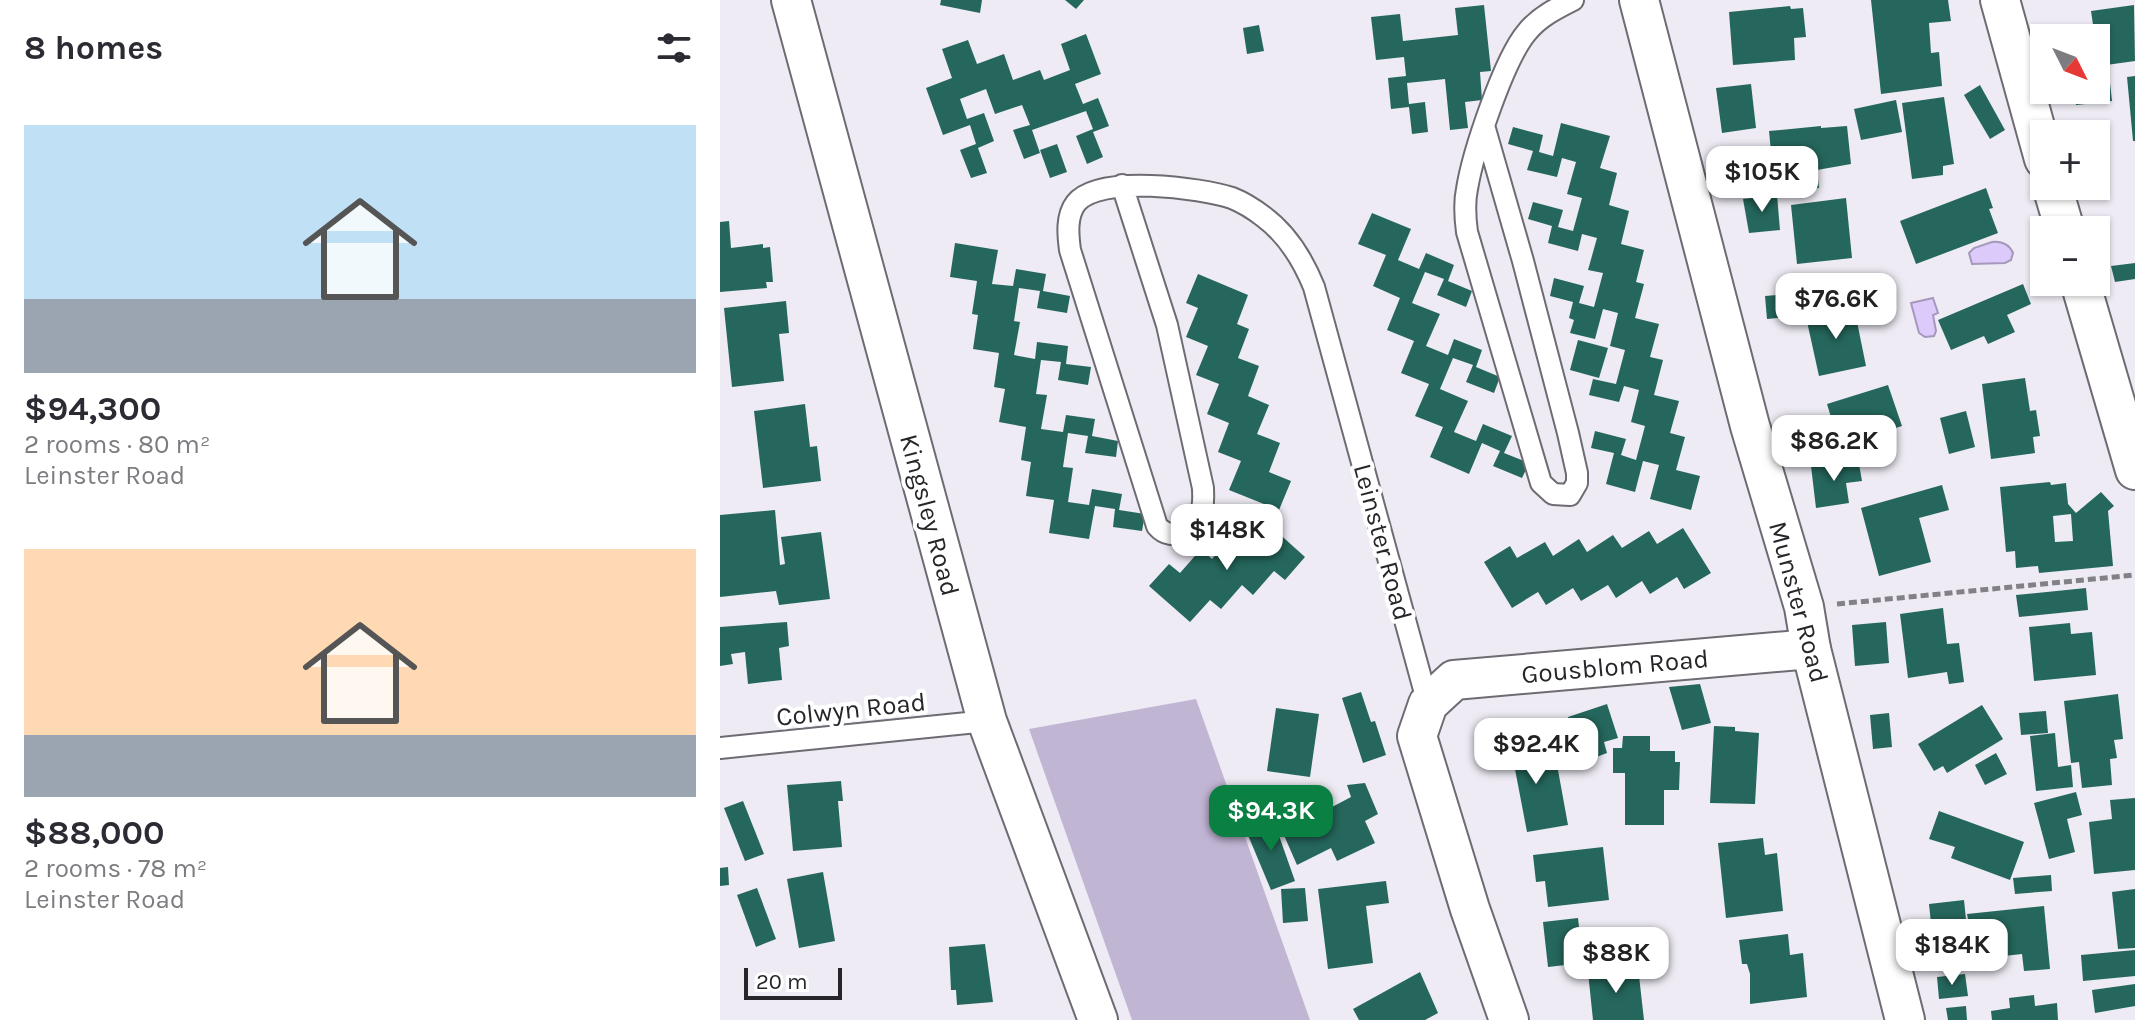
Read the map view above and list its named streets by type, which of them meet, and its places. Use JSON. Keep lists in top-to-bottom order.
{
  "streets": {
    "street": [
      "Kingsley Road",
      "Leinster Road",
      "Munster Road",
      "Gousblom Road"
    ],
    "lane": ["Colwyn Road"]
  },
  "crossings": [
    ["Kingsley Road", "Colwyn Road"],
    ["Leinster Road", "Gousblom Road"],
    ["Munster Road", "Gousblom Road"]
  ],
  "scale_bar": "20 m",
  "north": "bottom right",
  "page": {
    "heading": "8 homes",
    "map_buttons": ["+", "−"],
    "list": [
      {
        "name": "$94,300",
        "note": "2 rooms · 80 m² · Leinster Road"
      },
      {
        "name": "$88,000",
        "note": "2 rooms · 78 m² · Leinster Road"
      }
    ],
    "price": [
      "$105K",
      "$76.6K",
      "$86.2K",
      "$148K",
      "$92.4K",
      "$94.3K",
      "$184K",
      "$88K"
    ],
    "scale": "20 m"
  }
}
